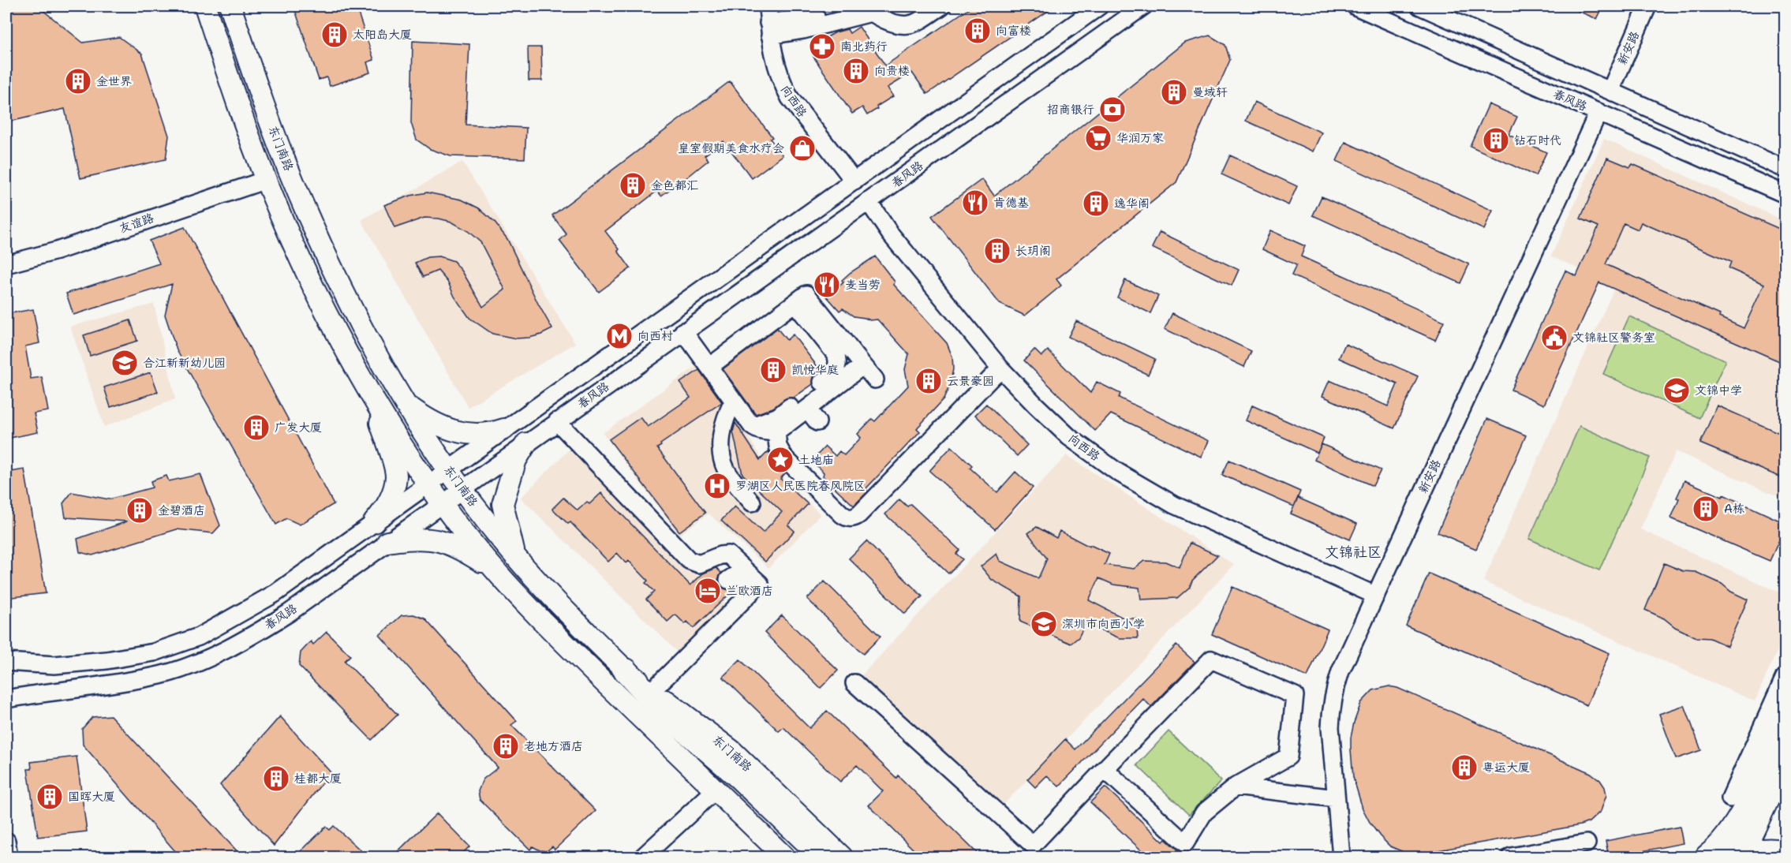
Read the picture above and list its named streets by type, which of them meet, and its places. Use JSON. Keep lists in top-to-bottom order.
{
  "streets": {
    "main road": ["东门南路"],
    "street": [
      "新安路",
      "春风路",
      "向西路",
      "友谊路"
    ]
  },
  "crossings": [
    ["新安路", "春风路"],
    ["新安路", "向西路"],
    ["春风路", "向西路"],
    ["春风路", "东门南路"],
    ["东门南路", "友谊路"]
  ],
  "districts": ["文锦社区"],
  "places": {
    "building": [
      "向富楼",
      "太阳岛大厦",
      "向贵楼",
      "金世界",
      "曼域轩",
      "钻石时代",
      "金色都汇",
      "逸华阁",
      "长玥阁",
      "凯悦华庭",
      "云景豪园",
      "广发大厦",
      "A栋",
      "金碧酒店",
      "老地方酒店",
      "粤运大厦",
      "桂都大厦",
      "国晖大厦"
    ],
    "pharmacy": ["南北药行"],
    "bank": ["招商银行"],
    "supermarket": ["华润万家"],
    "shop": ["皇室假期美食水疗会"],
    "restaurant": ["肯德基", "麦当劳"],
    "metro station": ["向西村"],
    "public building": ["文锦社区警务室"],
    "school or university": ["合江新新幼儿园", "文锦中学", "深圳市向西小学"],
    "place": ["土地庙"],
    "hospital": ["罗湖区人民医院春风院区"],
    "hotel": ["兰欧酒店"]
  }
}
